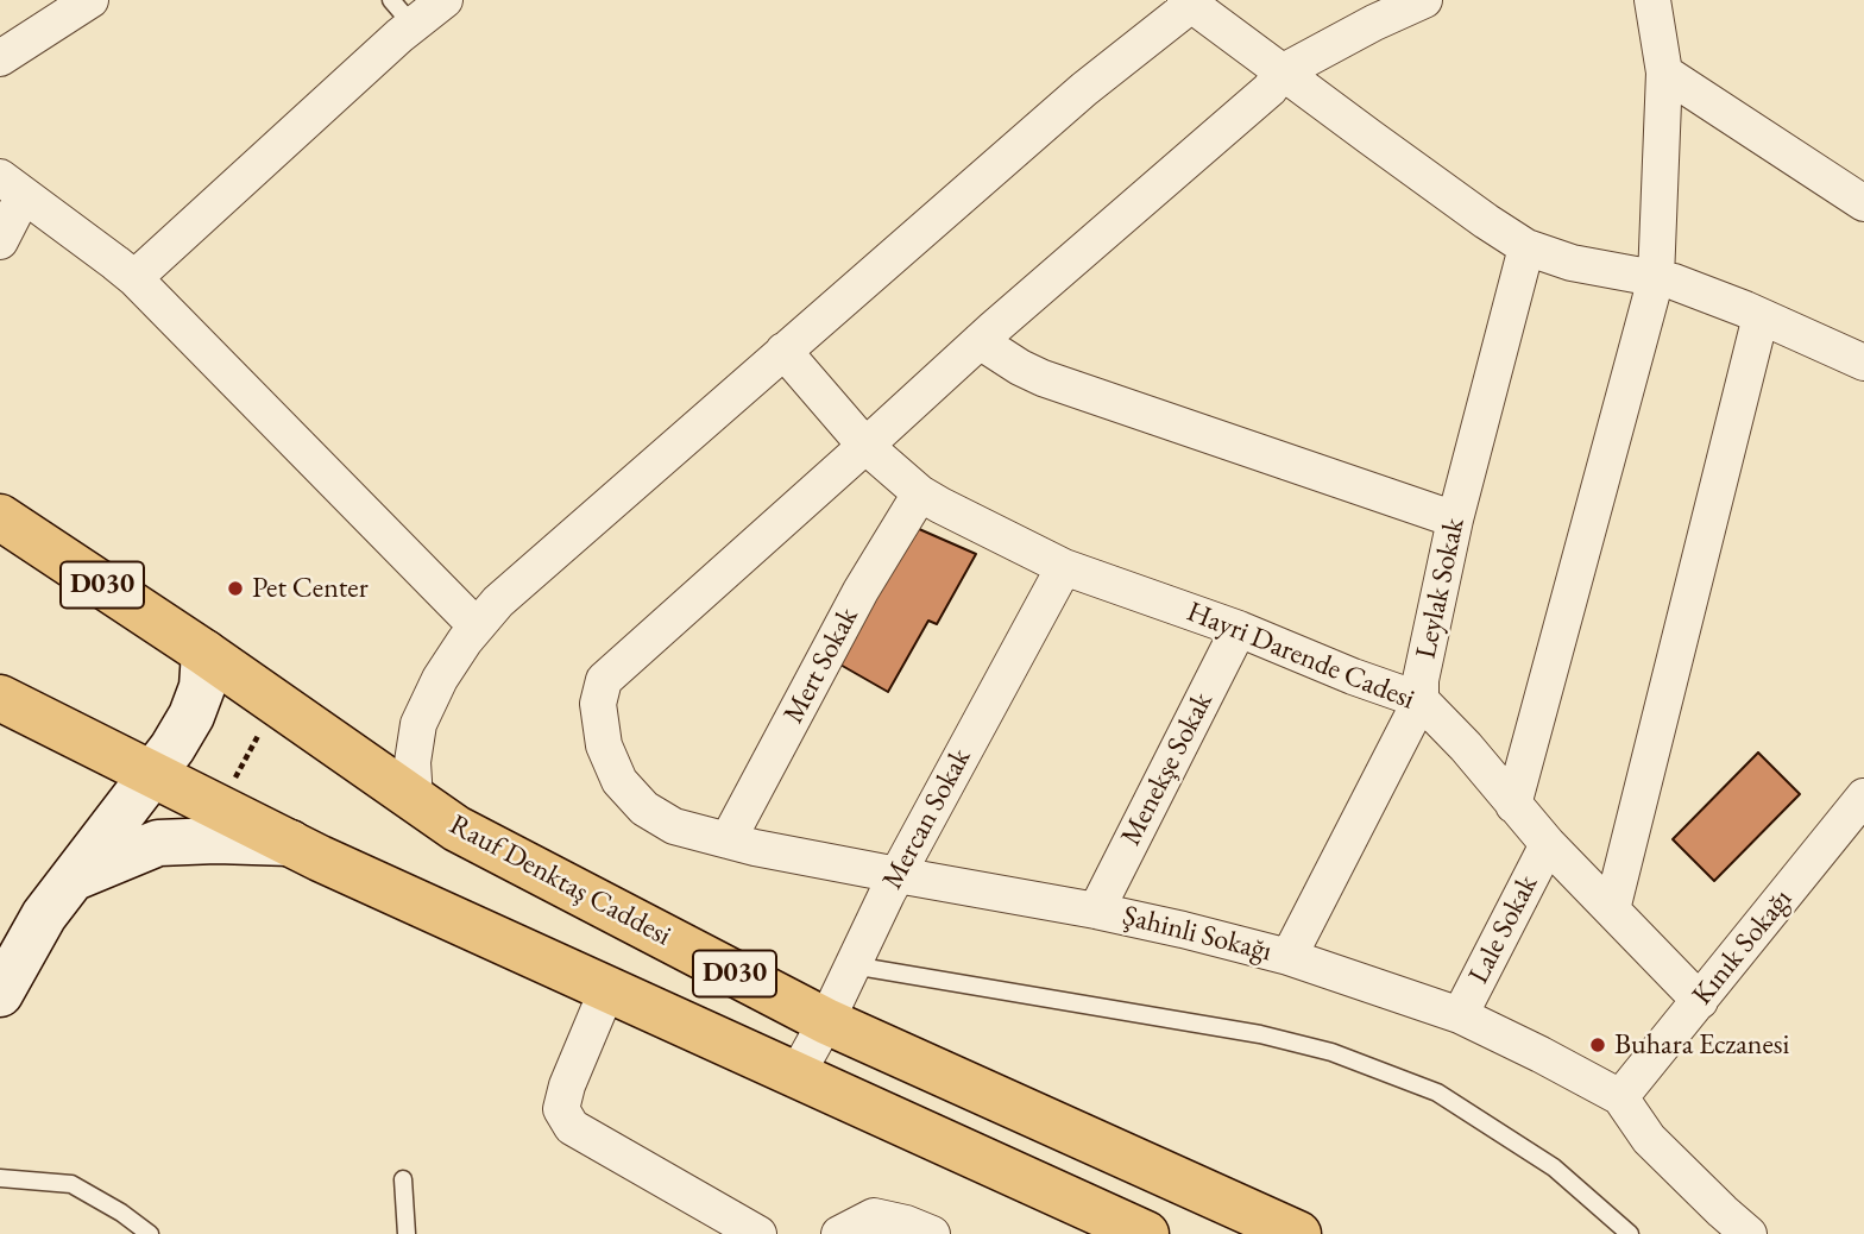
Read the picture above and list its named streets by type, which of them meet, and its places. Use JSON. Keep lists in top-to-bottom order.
{
  "streets": {
    "main road": ["D030", "Rauf Denktaş Caddesi"],
    "street": [
      "Leylak Sokak",
      "Hayri Darende Cadesi",
      "Mert Sokak",
      "Menekşe Sokak",
      "Mercan Sokak",
      "Lale Sokak",
      "Şahinli Sokağı",
      "Kınık Sokağı"
    ]
  },
  "crossings": [
    ["Leylak Sokak", "Hayri Darende Cadesi"],
    ["Leylak Sokak", "Şahinli Sokağı"],
    ["Hayri Darende Cadesi", "Mert Sokak"],
    ["Hayri Darende Cadesi", "Menekşe Sokak"],
    ["Hayri Darende Cadesi", "Mercan Sokak"],
    ["Hayri Darende Cadesi", "Lale Sokak"],
    ["Hayri Darende Cadesi", "Şahinli Sokağı"],
    ["Hayri Darende Cadesi", "Kınık Sokağı"],
    ["Mert Sokak", "Şahinli Sokağı"],
    ["Menekşe Sokak", "Şahinli Sokağı"],
    ["Mercan Sokak", "Rauf Denktaş Caddesi"],
    ["Mercan Sokak", "Şahinli Sokağı"],
    ["Lale Sokak", "Şahinli Sokağı"],
    ["Şahinli Sokağı", "Kınık Sokağı"]
  ],
  "places": ["Pet Center", "Buhara Eczanesi"]
}
